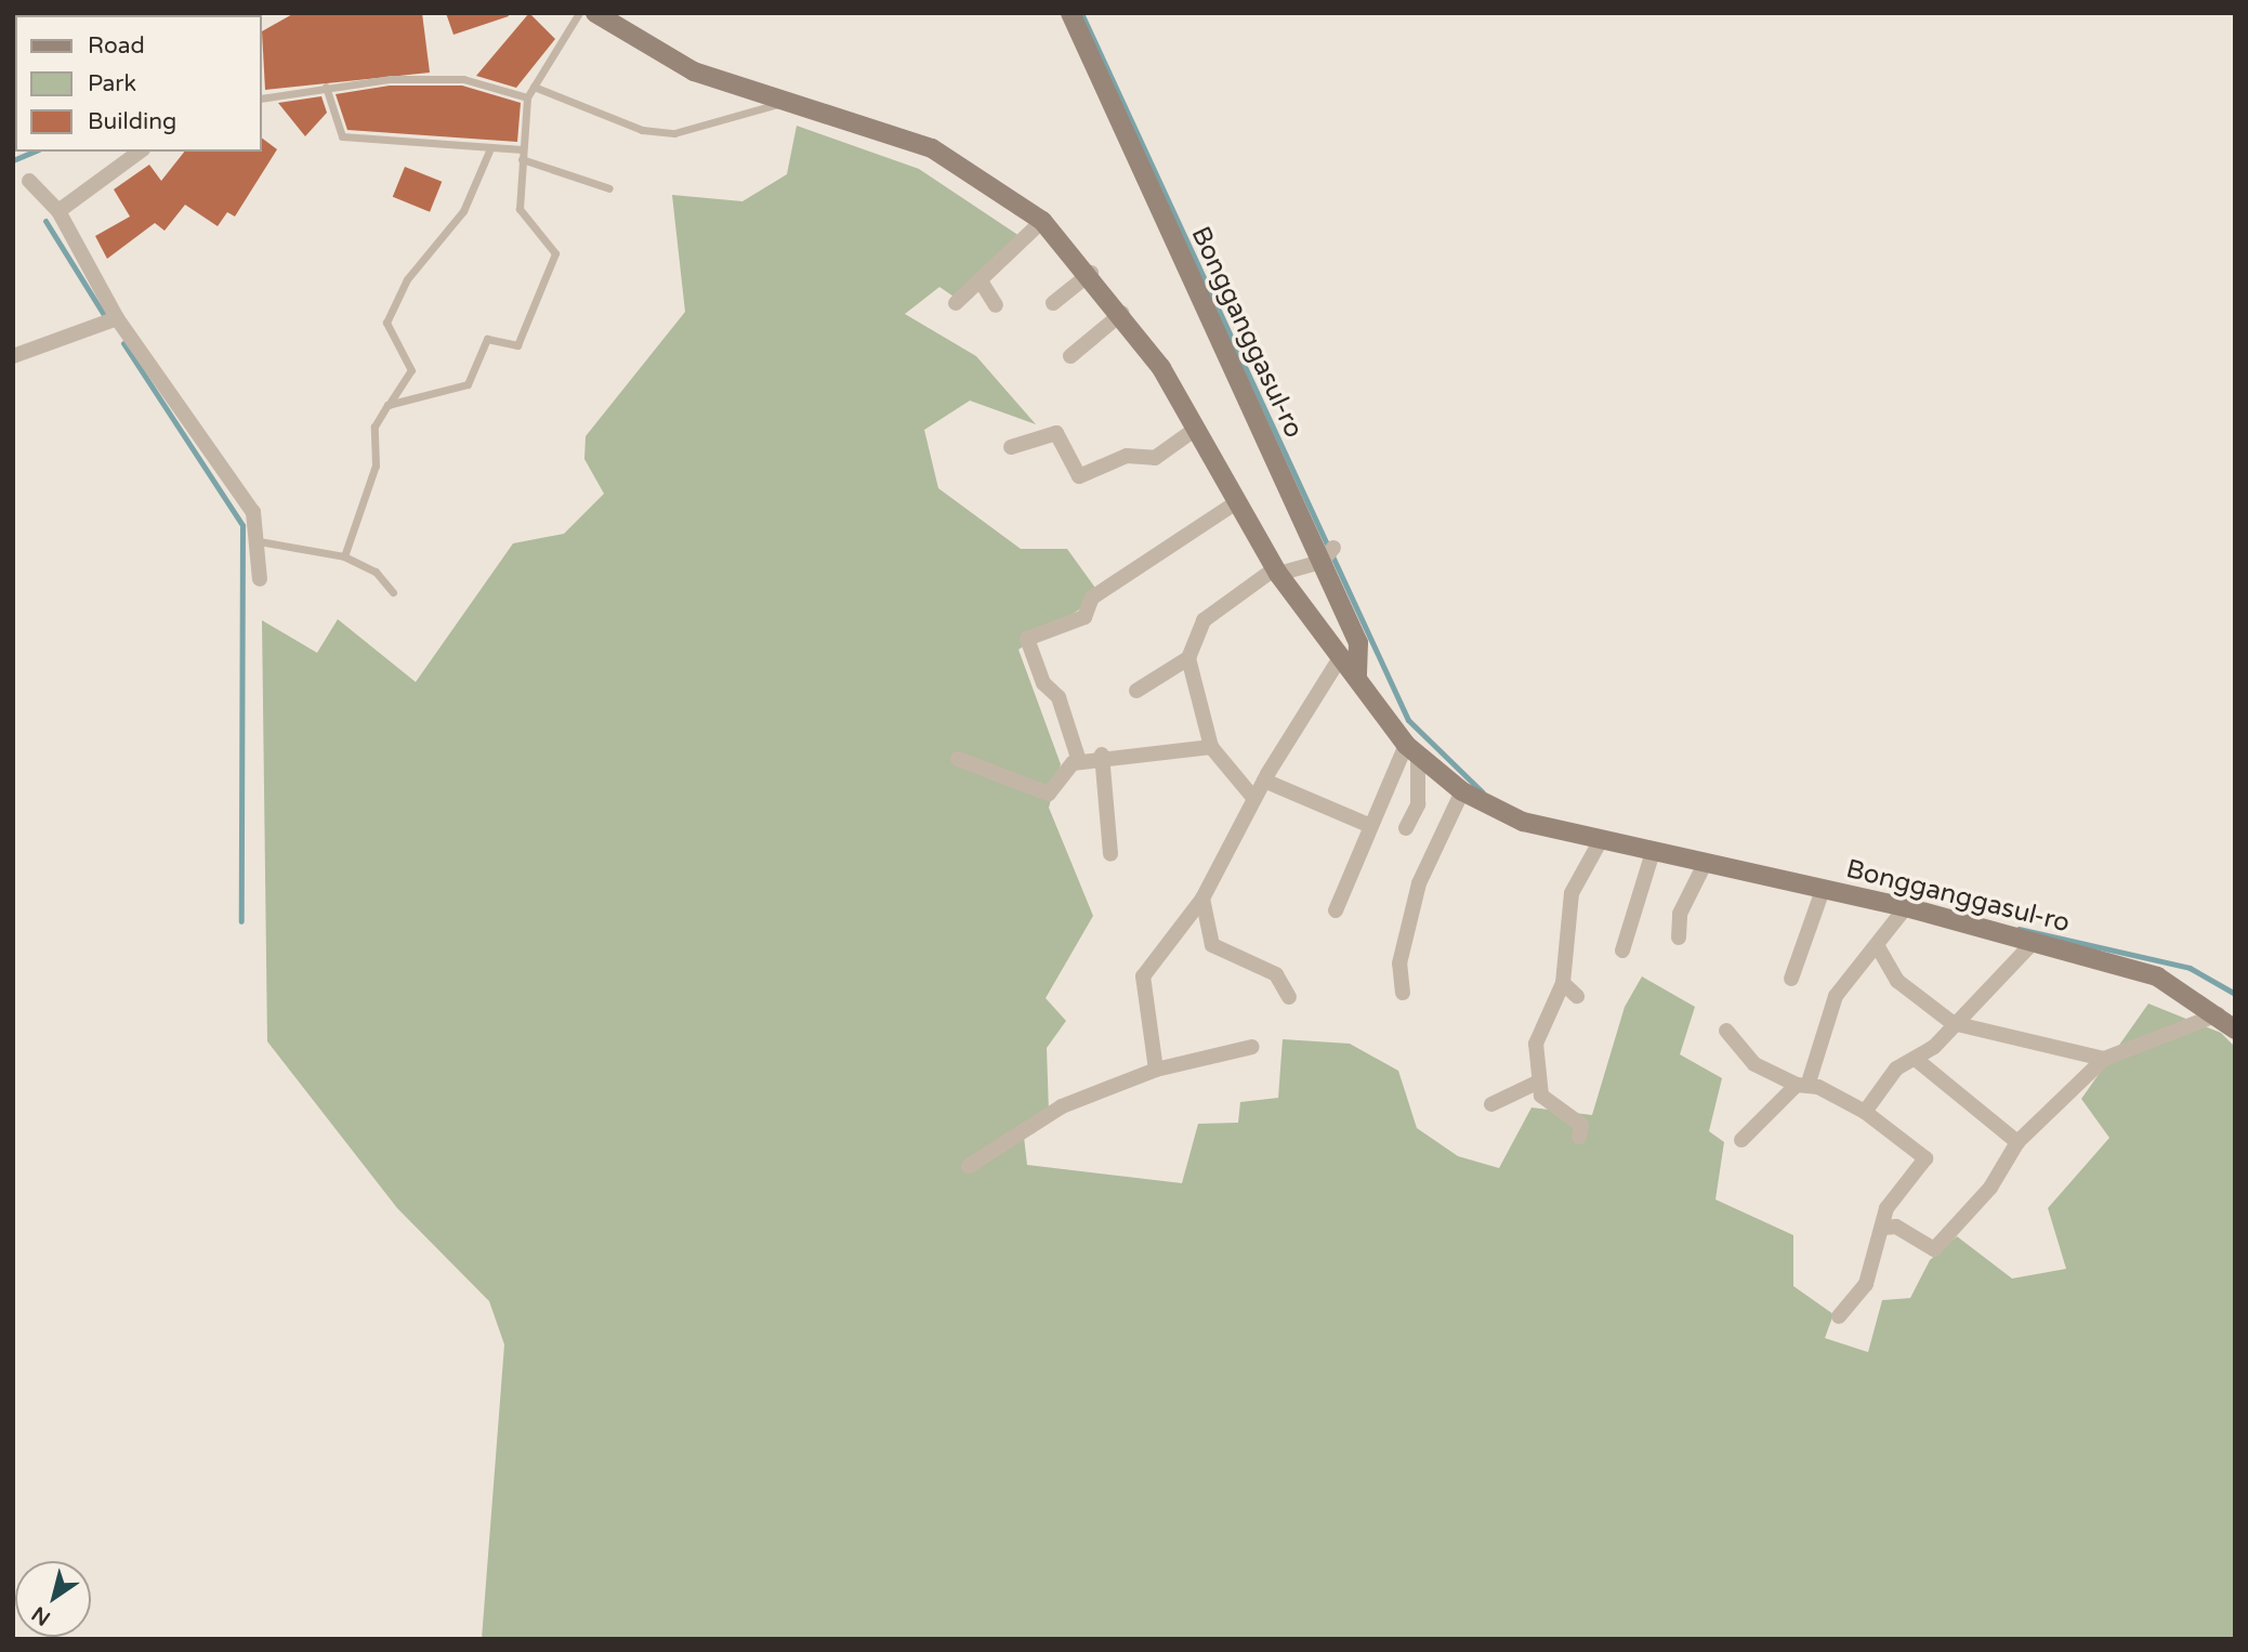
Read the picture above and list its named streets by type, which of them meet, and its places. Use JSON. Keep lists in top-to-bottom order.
{
  "streets": {
    "street": ["Bongganggasul-ro"]
  },
  "legend": ["Road", "Park", "Building"],
  "north": "bottom left"
}
